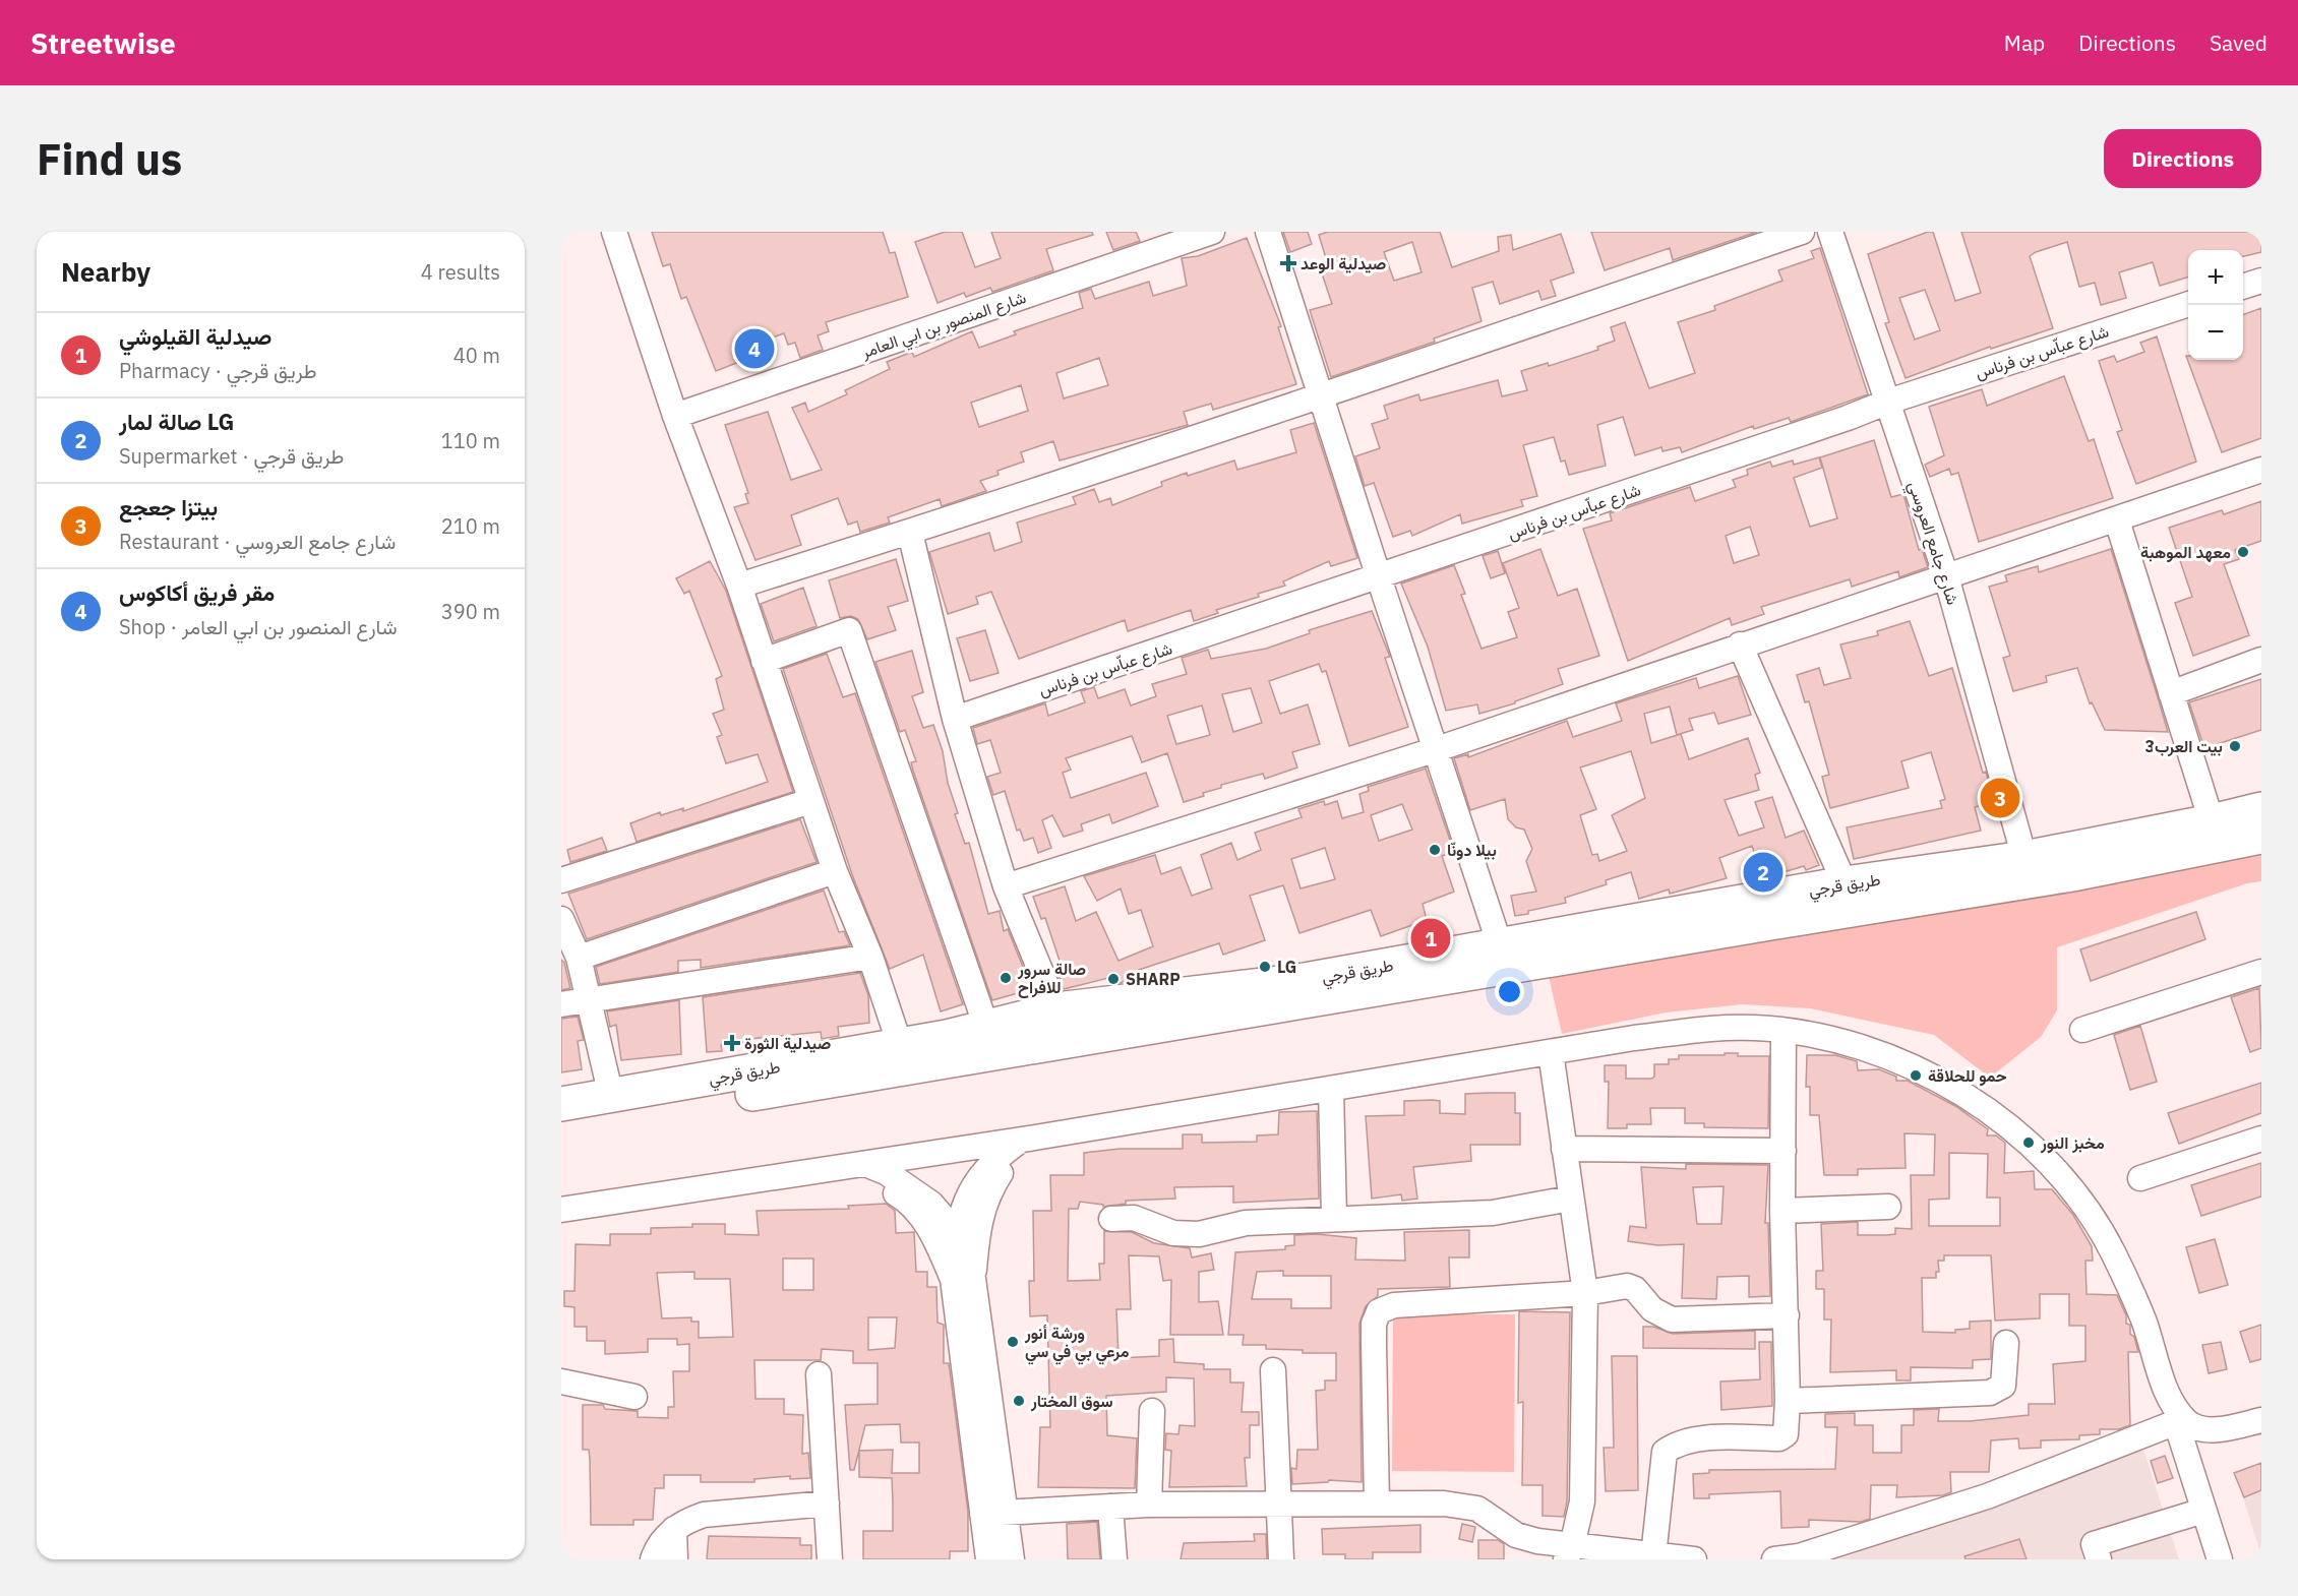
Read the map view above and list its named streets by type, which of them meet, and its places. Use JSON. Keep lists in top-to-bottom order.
{
  "streets": {
    "highway": ["طريق قرجي"],
    "street": ["شارع المنصور بن ابي العامر", "شارع عباّس بن فرناس", "شارع جامع العروسي"]
  },
  "crossings": [
    ["شارع عباّس بن فرناس", "شارع جامع العروسي"],
    ["شارع جامع العروسي", "طريق قرجي"]
  ],
  "places": {
    "health": ["صيدلية الوعد", "صيدلية الثورة"],
    "other": [
      "معهد الموهبة",
      "بيت العرب3",
      "بيلا دونّا",
      "LG",
      "صالة سرور للافراح",
      "SHARP",
      "حمو للحلاقة",
      "مخبز النور",
      "ورشة أنور مرعي بي في سي",
      "سوق المختار"
    ]
  },
  "page": {
    "header": "Streetwise",
    "nav": ["Map", "Directions", "Saved"],
    "buttons": "Directions",
    "title": "Find us",
    "heading": ["Nearby", "4 results"],
    "map_buttons": ["+", "−"],
    "list": [
      {
        "mark": "1",
        "name": "صيدلية القيلوشي",
        "note": "Pharmacy · طريق قرجي",
        "value": "40 m"
      },
      {
        "mark": "2",
        "name": "صالة لمار LG",
        "note": "Supermarket · طريق قرجي",
        "value": "110 m"
      },
      {
        "mark": "3",
        "name": "بيتزا جعجع",
        "note": "Restaurant · شارع جامع العروسي",
        "value": "210 m"
      },
      {
        "mark": "4",
        "name": "مقر فريق أكاكوس",
        "note": "Shop · شارع المنصور بن ابي العامر",
        "value": "390 m"
      }
    ],
    "pins": [
      "4",
      "3",
      "2",
      "1"
    ]
  }
}
